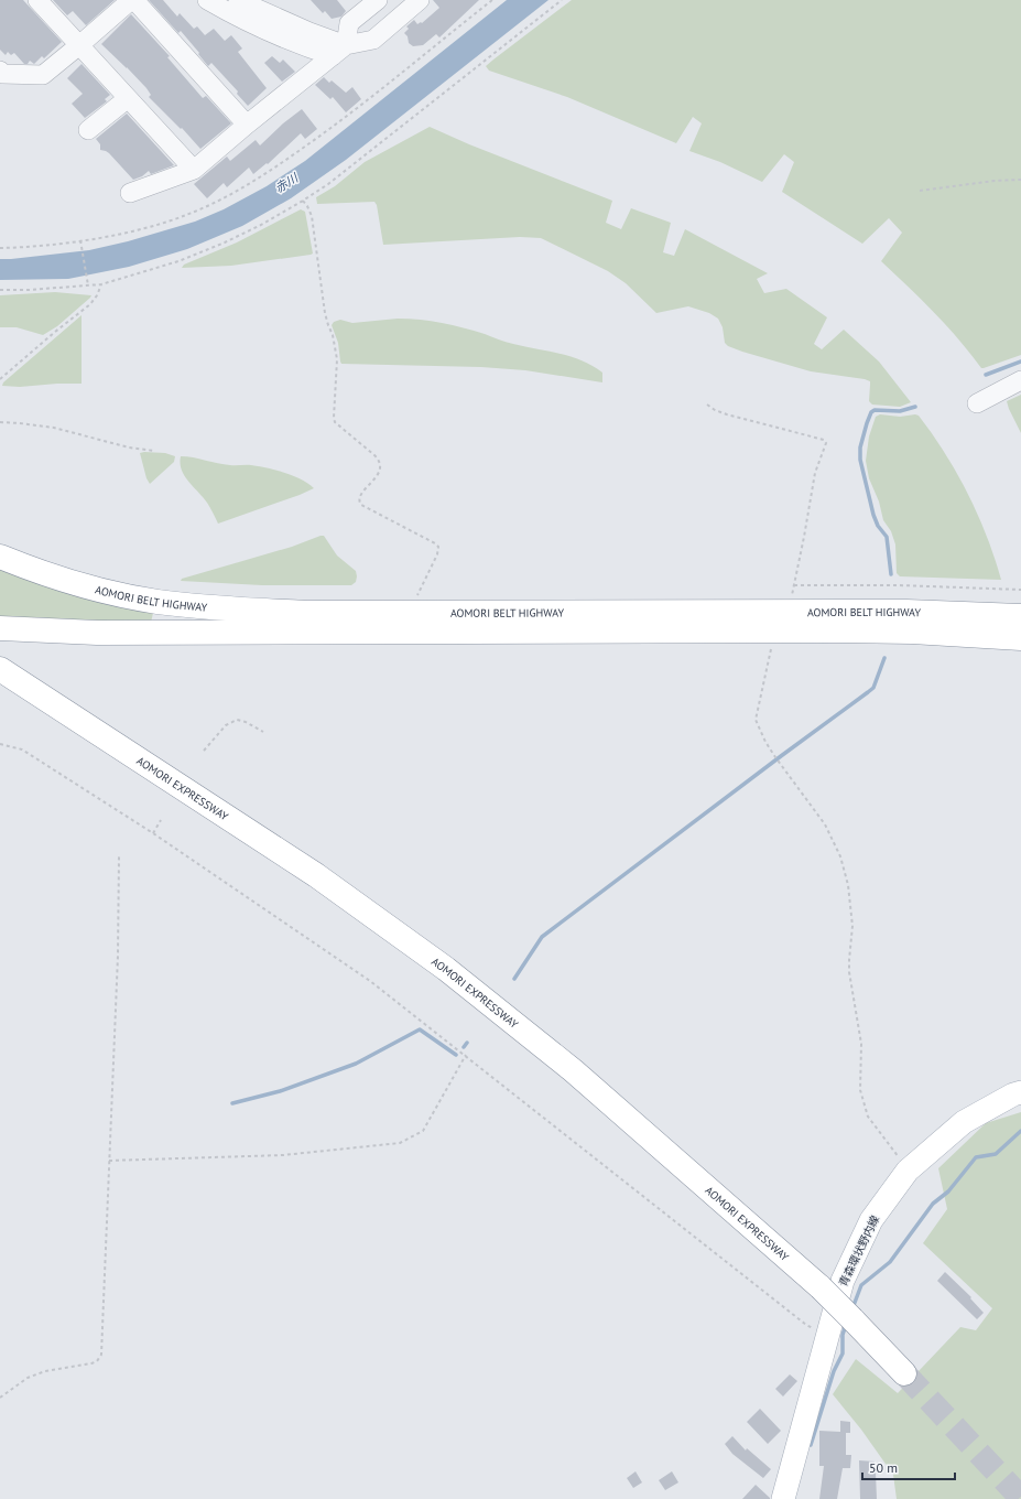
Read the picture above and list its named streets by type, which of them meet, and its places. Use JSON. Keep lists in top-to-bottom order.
{
  "streets": {
    "highway": ["AOMORI BELT HIGHWAY", "AOMORI EXPRESSWAY"],
    "main road": ["青森環状野内線"]
  },
  "water": ["赤川"],
  "scale_bar": "50 m"
}
